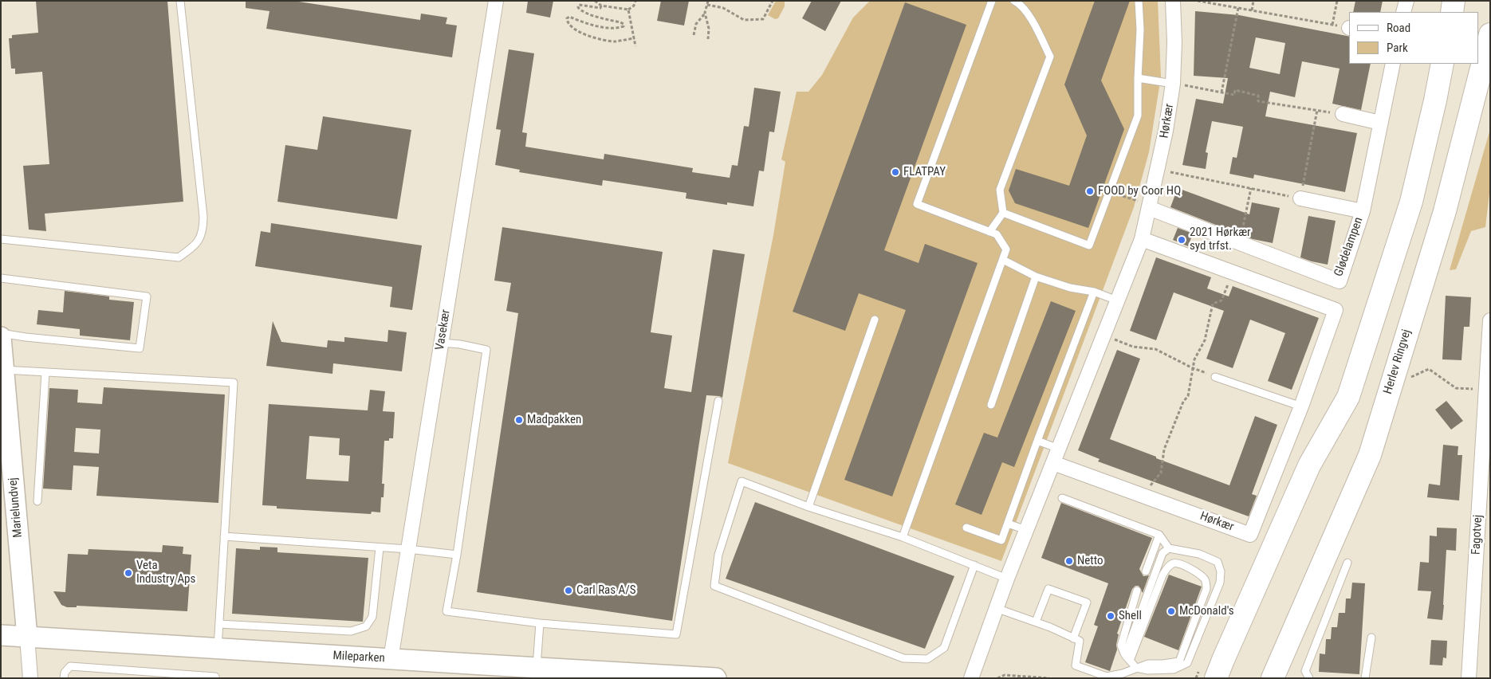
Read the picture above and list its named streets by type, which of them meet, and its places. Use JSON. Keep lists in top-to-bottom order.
{
  "streets": {
    "main road": ["Herlev Ringvej"],
    "street": [
      "Hørkær",
      "Glødelampen",
      "Vasekær",
      "Marielundvej",
      "Fagotvej",
      "Mileparken"
    ]
  },
  "crossings": [
    ["Hørkær", "Glødelampen"],
    ["Vasekær", "Mileparken"],
    ["Marielundvej", "Mileparken"]
  ],
  "places": [
    "FLATPAY",
    "FOOD by Coor HQ",
    "2021 Hørkær syd trfst.",
    "Madpakken",
    "Netto",
    "Veta Industry Aps",
    "Carl Ras A/S",
    "McDonald's",
    "Shell"
  ],
  "legend": ["Road", "Park"]
}
